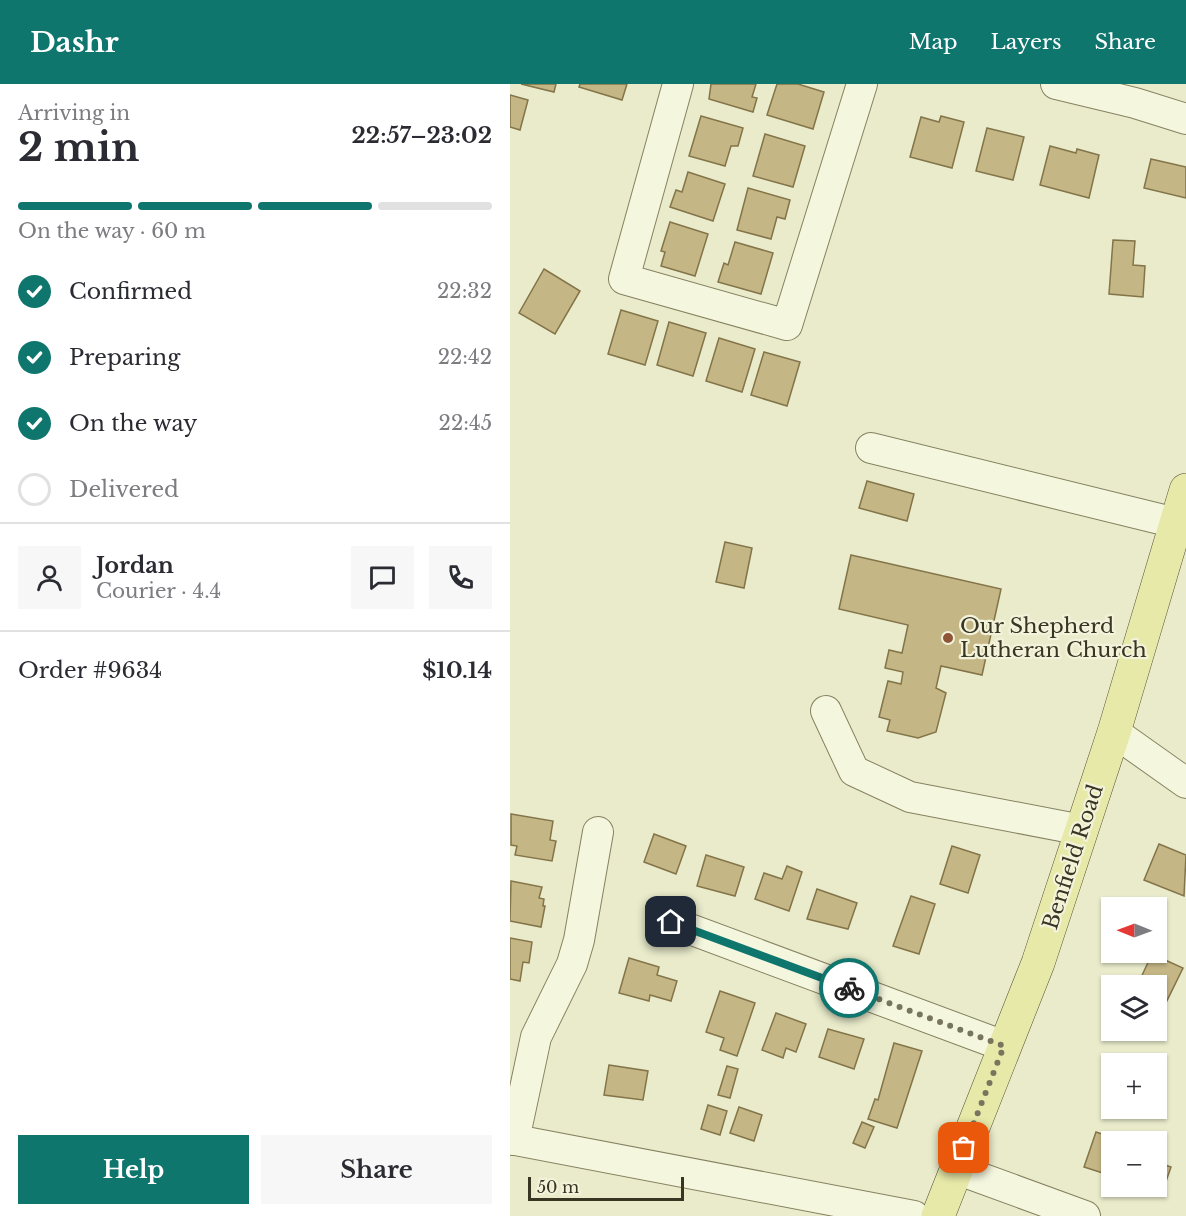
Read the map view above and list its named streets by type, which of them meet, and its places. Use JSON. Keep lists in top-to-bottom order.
{
  "streets": {
    "main road": ["Benfield Road"]
  },
  "places": ["Our Shepherd Lutheran Church"],
  "scale_bar": "50 m",
  "north": "left",
  "page": {
    "header": "Dashr",
    "nav": ["Map", "Layers", "Share"],
    "heading": ["2 min", "Arriving in", "22:57–23:02"],
    "panel": [
      "Jordan",
      "Courier · 4.4",
      "Order #9634",
      "$10.14"
    ],
    "bar": "On the way · 60 m",
    "list": [
      ["Confirmed", "22:32"],
      ["Preparing", "22:42"],
      ["On the way", "22:45"],
      "Delivered"
    ],
    "map_buttons": ["+", "−"],
    "buttons": ["Help", "Share"],
    "scale": "50 m"
  }
}
